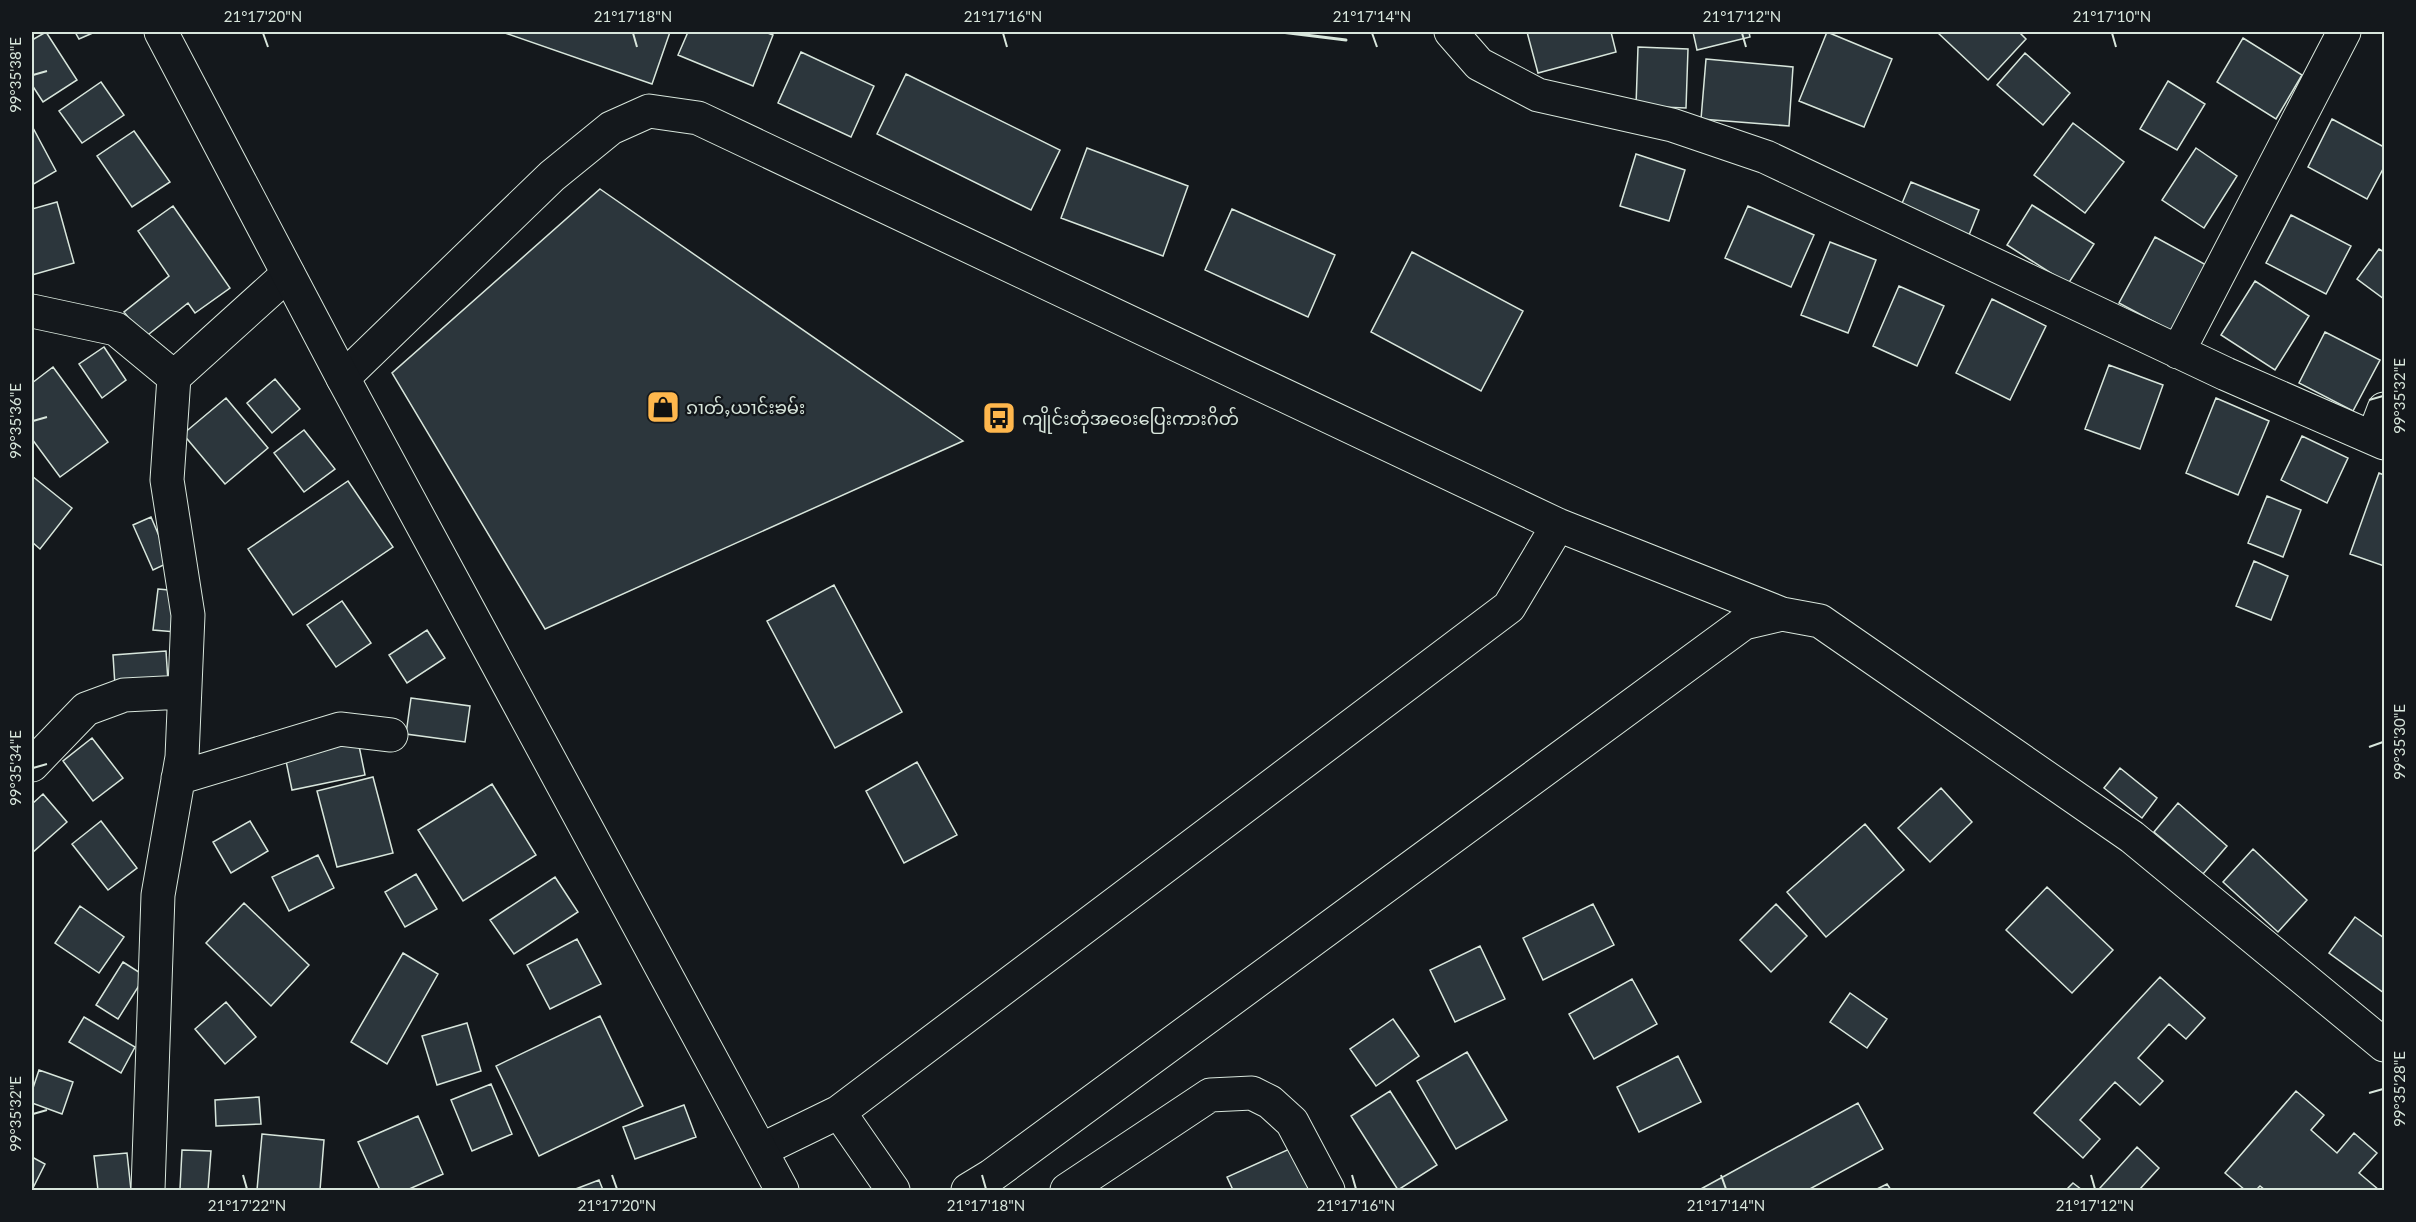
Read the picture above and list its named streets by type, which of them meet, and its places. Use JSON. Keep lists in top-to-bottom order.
{
  "places": {
    "shop": ["ၵၢတ်ႇယၢင်းၶမ်း"],
    "bus stop": ["ကျိုင်းတုံအဝေးပြေးကားဂိတ်"]
  },
  "coordinates": [
    "21°17'20\"N",
    "21°17'18\"N",
    "21°17'16\"N",
    "21°17'14\"N",
    "21°17'12\"N",
    "21°17'10\"N",
    "99°35'38\"E",
    "99°35'32\"E",
    "99°35'36\"E",
    "99°35'30\"E",
    "99°35'34\"E",
    "99°35'28\"E",
    "21°17'22\"N"
  ]
}
